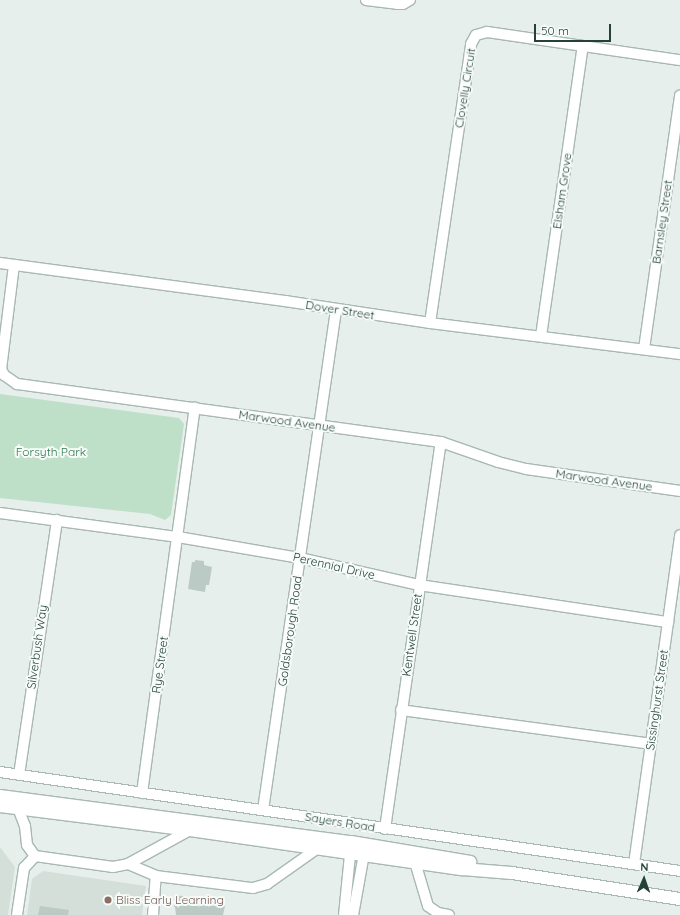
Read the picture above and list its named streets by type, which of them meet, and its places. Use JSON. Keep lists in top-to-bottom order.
{
  "streets": {
    "main road": ["Sayers Road"],
    "street": [
      "Clovelly Circuit",
      "Elsham Grove",
      "Barnsley Street",
      "Dover Street",
      "Marwood Avenue",
      "Perennial Drive",
      "Goldsborough Road",
      "Kentwell Street",
      "Silverbush Way",
      "Rye Street",
      "Sissinghurst Street"
    ]
  },
  "crossings": [
    ["Clovelly Circuit", "Elsham Grove"],
    ["Clovelly Circuit", "Dover Street"],
    ["Elsham Grove", "Dover Street"],
    ["Barnsley Street", "Dover Street"],
    ["Dover Street", "Marwood Avenue"],
    ["Dover Street", "Goldsborough Road"],
    ["Marwood Avenue", "Goldsborough Road"],
    ["Marwood Avenue", "Kentwell Street"],
    ["Marwood Avenue", "Rye Street"],
    ["Perennial Drive", "Goldsborough Road"],
    ["Perennial Drive", "Kentwell Street"],
    ["Perennial Drive", "Silverbush Way"],
    ["Perennial Drive", "Rye Street"],
    ["Perennial Drive", "Sissinghurst Street"],
    ["Goldsborough Road", "Sayers Road"],
    ["Kentwell Street", "Sayers Road"],
    ["Silverbush Way", "Sayers Road"],
    ["Rye Street", "Sayers Road"],
    ["Sissinghurst Street", "Sayers Road"]
  ],
  "parks": ["Forsyth Park"],
  "places": ["Bliss Early Learning"],
  "scale_bar": "50 m",
  "north": "top"
}
